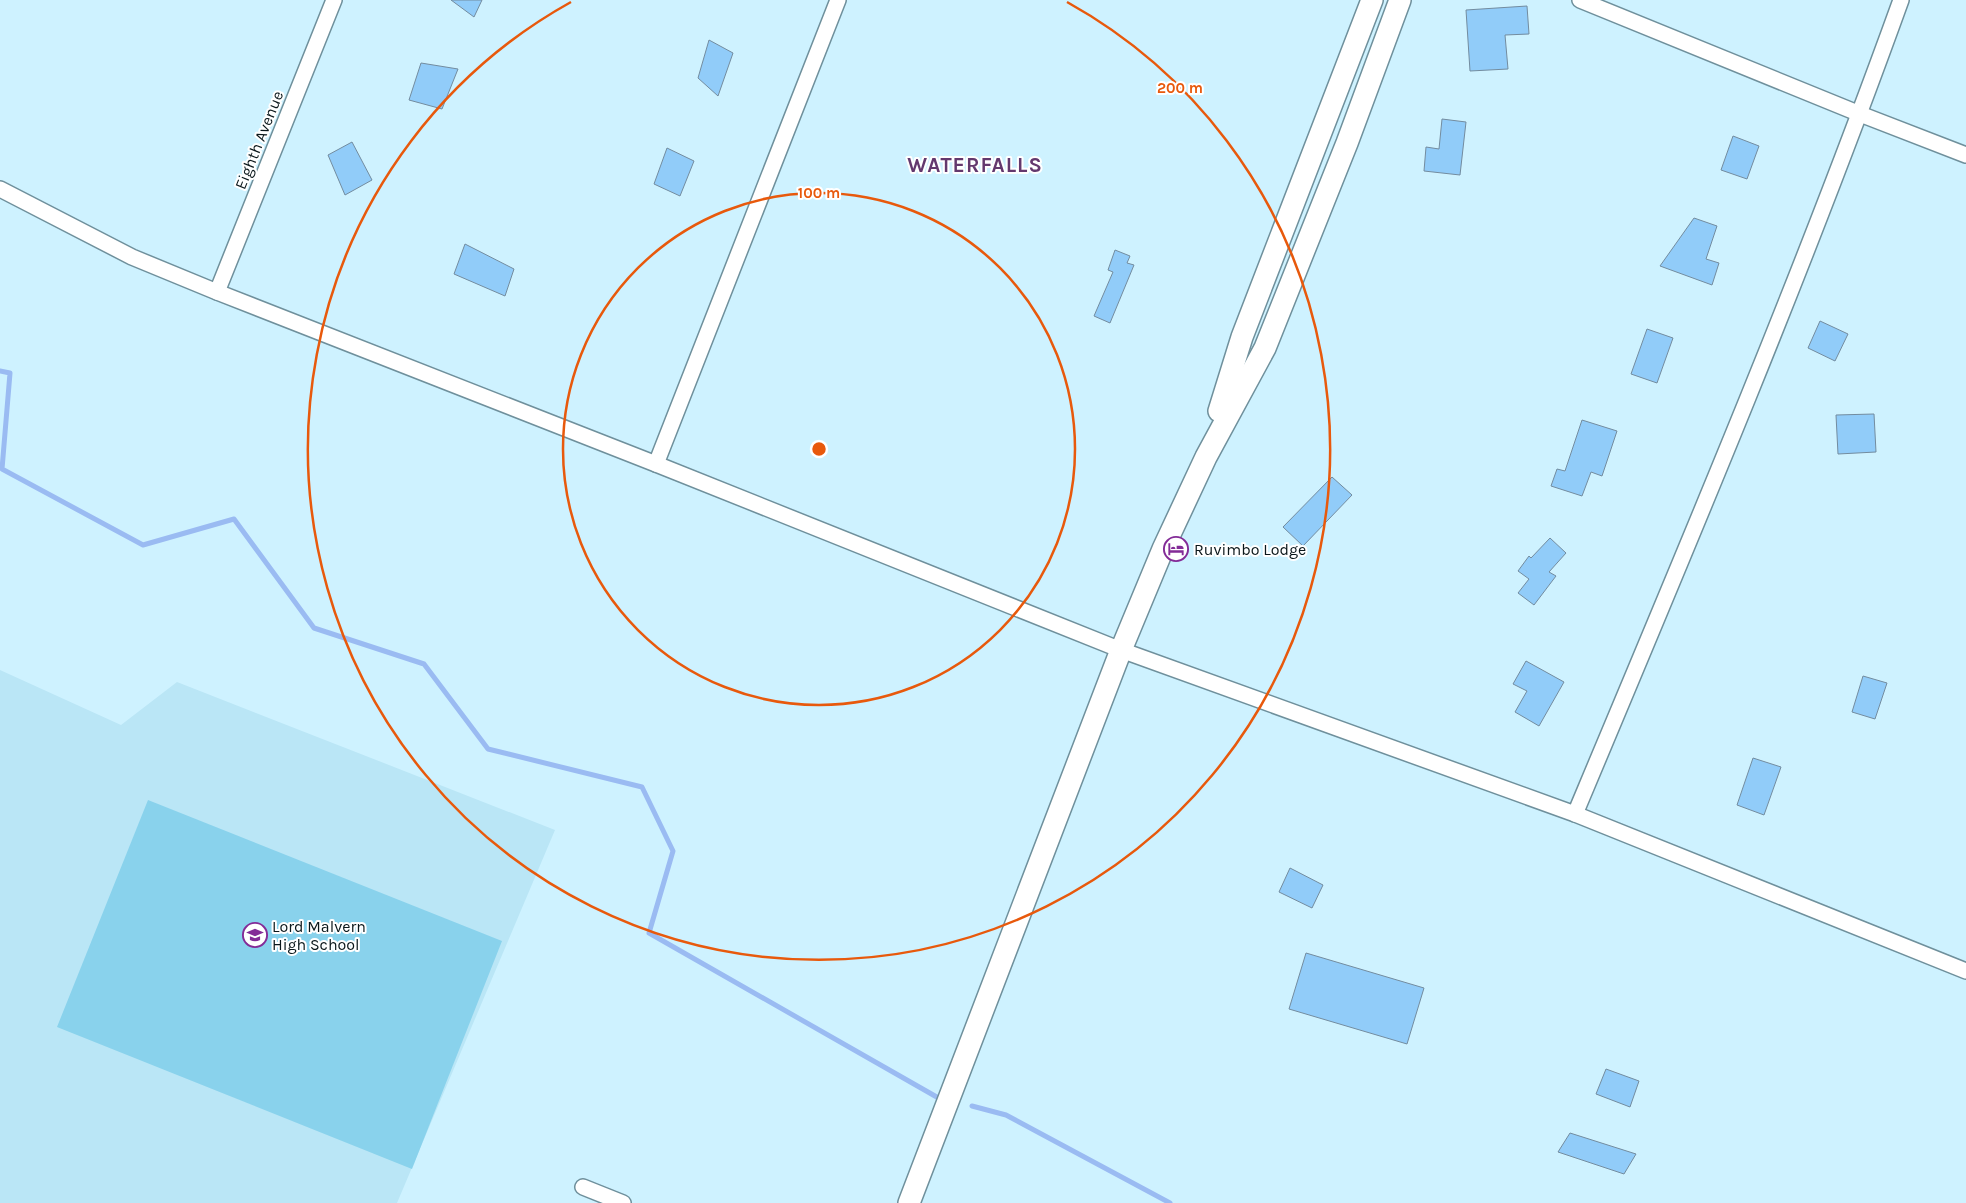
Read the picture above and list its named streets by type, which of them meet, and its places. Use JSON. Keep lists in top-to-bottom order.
{
  "streets": {
    "street": ["Eighth Avenue"]
  },
  "districts": ["WATERFALLS"],
  "places": {
    "hotel": ["Ruvimbo Lodge"],
    "school or university": ["Lord Malvern High School"]
  },
  "rings": ["200 m", "100 m"]
}
